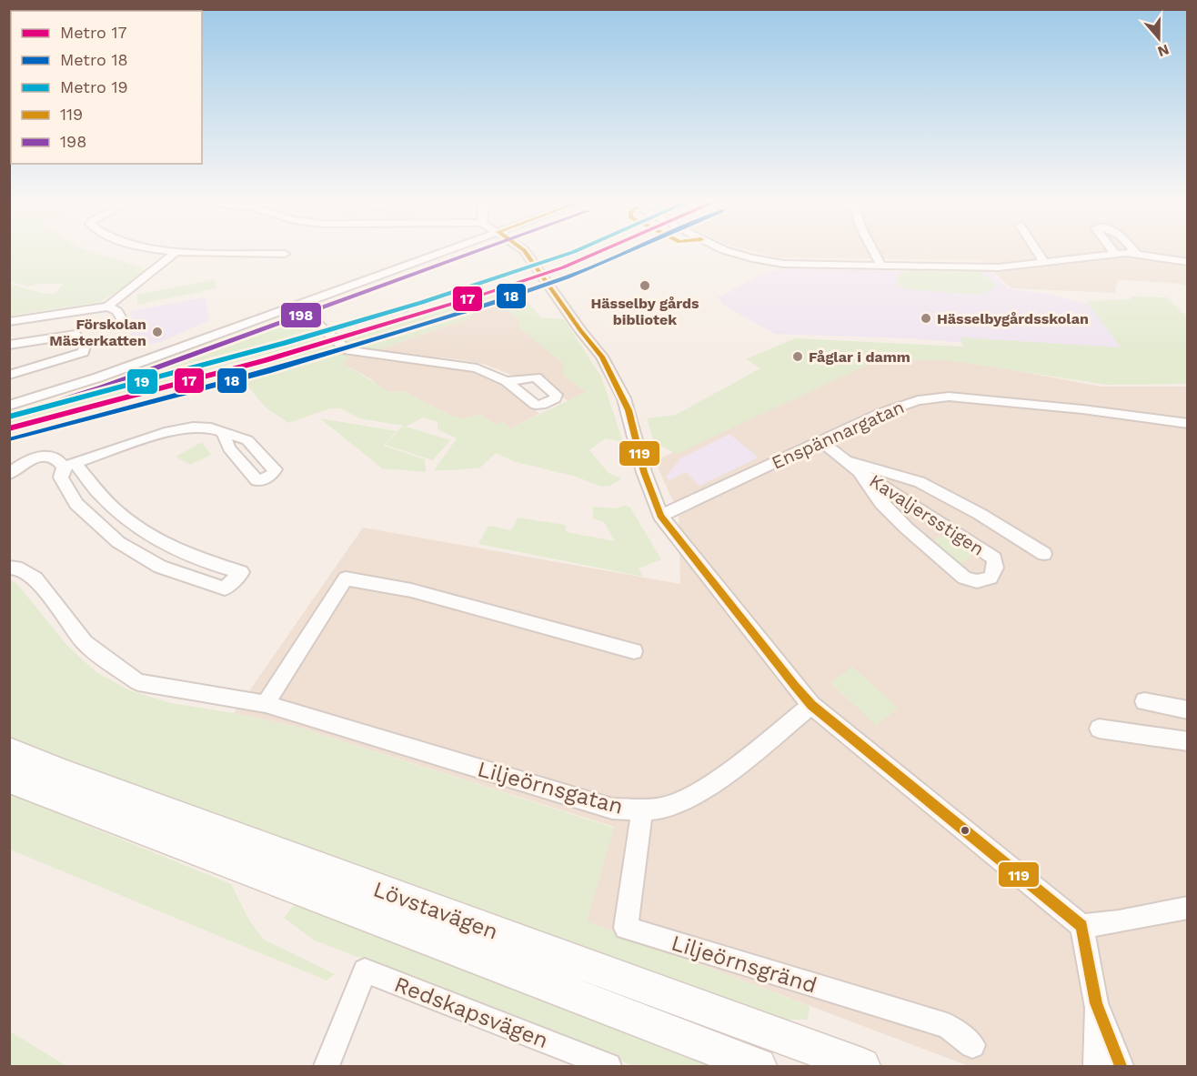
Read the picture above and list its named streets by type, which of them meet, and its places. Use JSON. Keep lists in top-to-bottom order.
{
  "streets": {
    "street": [
      "Enspännargatan",
      "Kavaljersstigen",
      "Liljeörnsgatan",
      "Lövstavägen",
      "Liljeörnsgränd",
      "Redskapsvägen"
    ]
  },
  "crossings": [
    ["Enspännargatan", "Kavaljersstigen"],
    ["Liljeörnsgatan", "Liljeörnsgränd"]
  ],
  "places": [
    "Hässelby gårds bibliotek",
    "Hässelbygårdsskolan",
    "Förskolan Mästerkatten",
    "Fåglar i damm"
  ],
  "lines": [
    "metro line 17",
    "metro line 18",
    "metro line 19",
    "transit line 119",
    "transit line 198"
  ],
  "legend": [
    "Metro 17",
    "Metro 18",
    "Metro 19",
    "119",
    "198"
  ],
  "north": "bottom"
}
